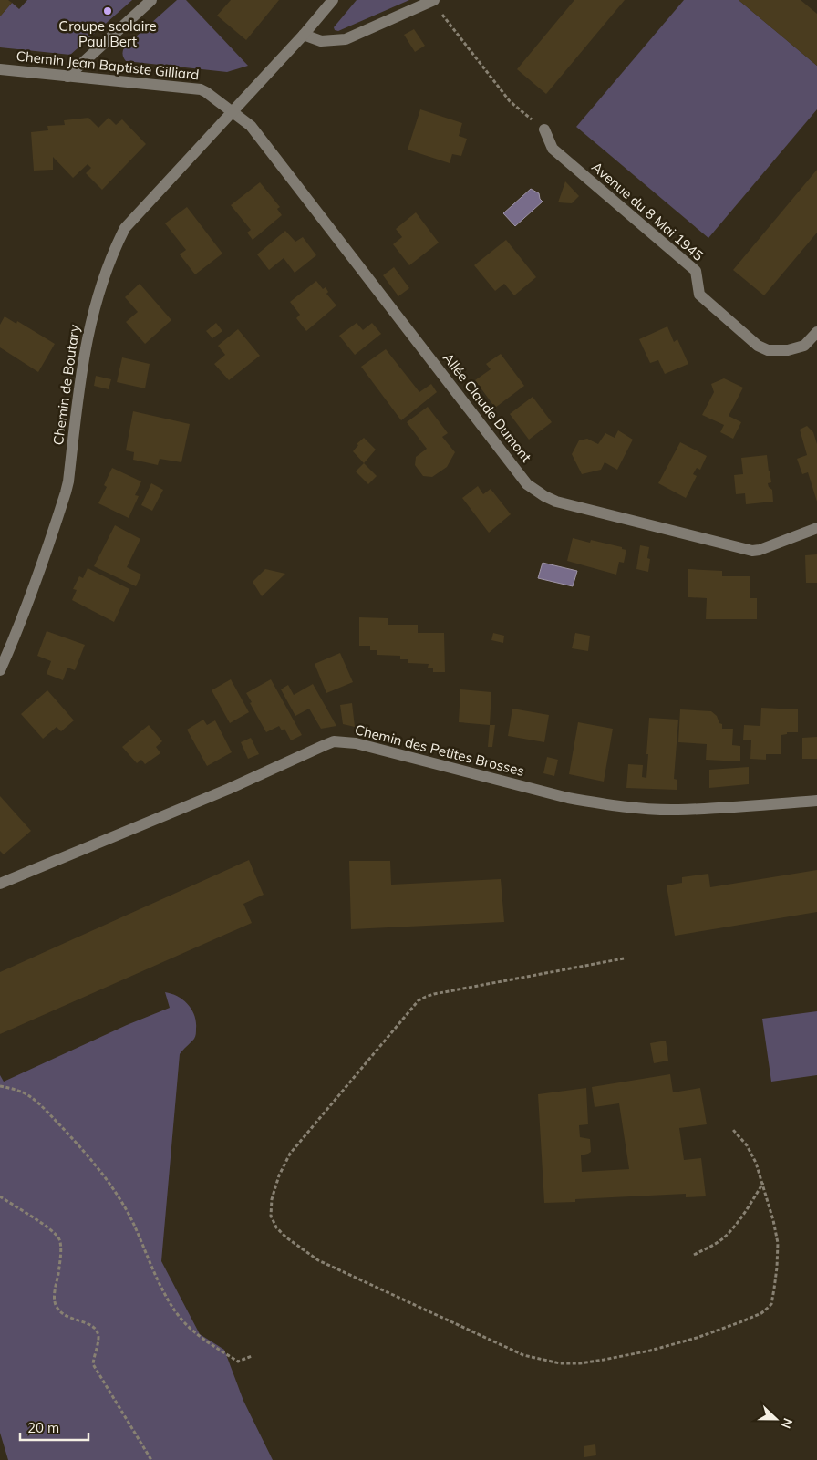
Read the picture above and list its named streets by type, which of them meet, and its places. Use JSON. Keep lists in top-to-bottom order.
{
  "streets": {
    "street": [
      "Chemin Jean Baptiste Gilliard",
      "Avenue du 8 Mai 1945",
      "Chemin de Boutary",
      "Allée Claude Dumont",
      "Chemin des Petites Brosses"
    ]
  },
  "crossings": [
    ["Chemin Jean Baptiste Gilliard", "Chemin de Boutary"],
    ["Chemin Jean Baptiste Gilliard", "Allée Claude Dumont"],
    ["Chemin de Boutary", "Allée Claude Dumont"]
  ],
  "places": ["Groupe scolaire Paul Bert"],
  "scale_bar": "20 m",
  "north": "right"
}
